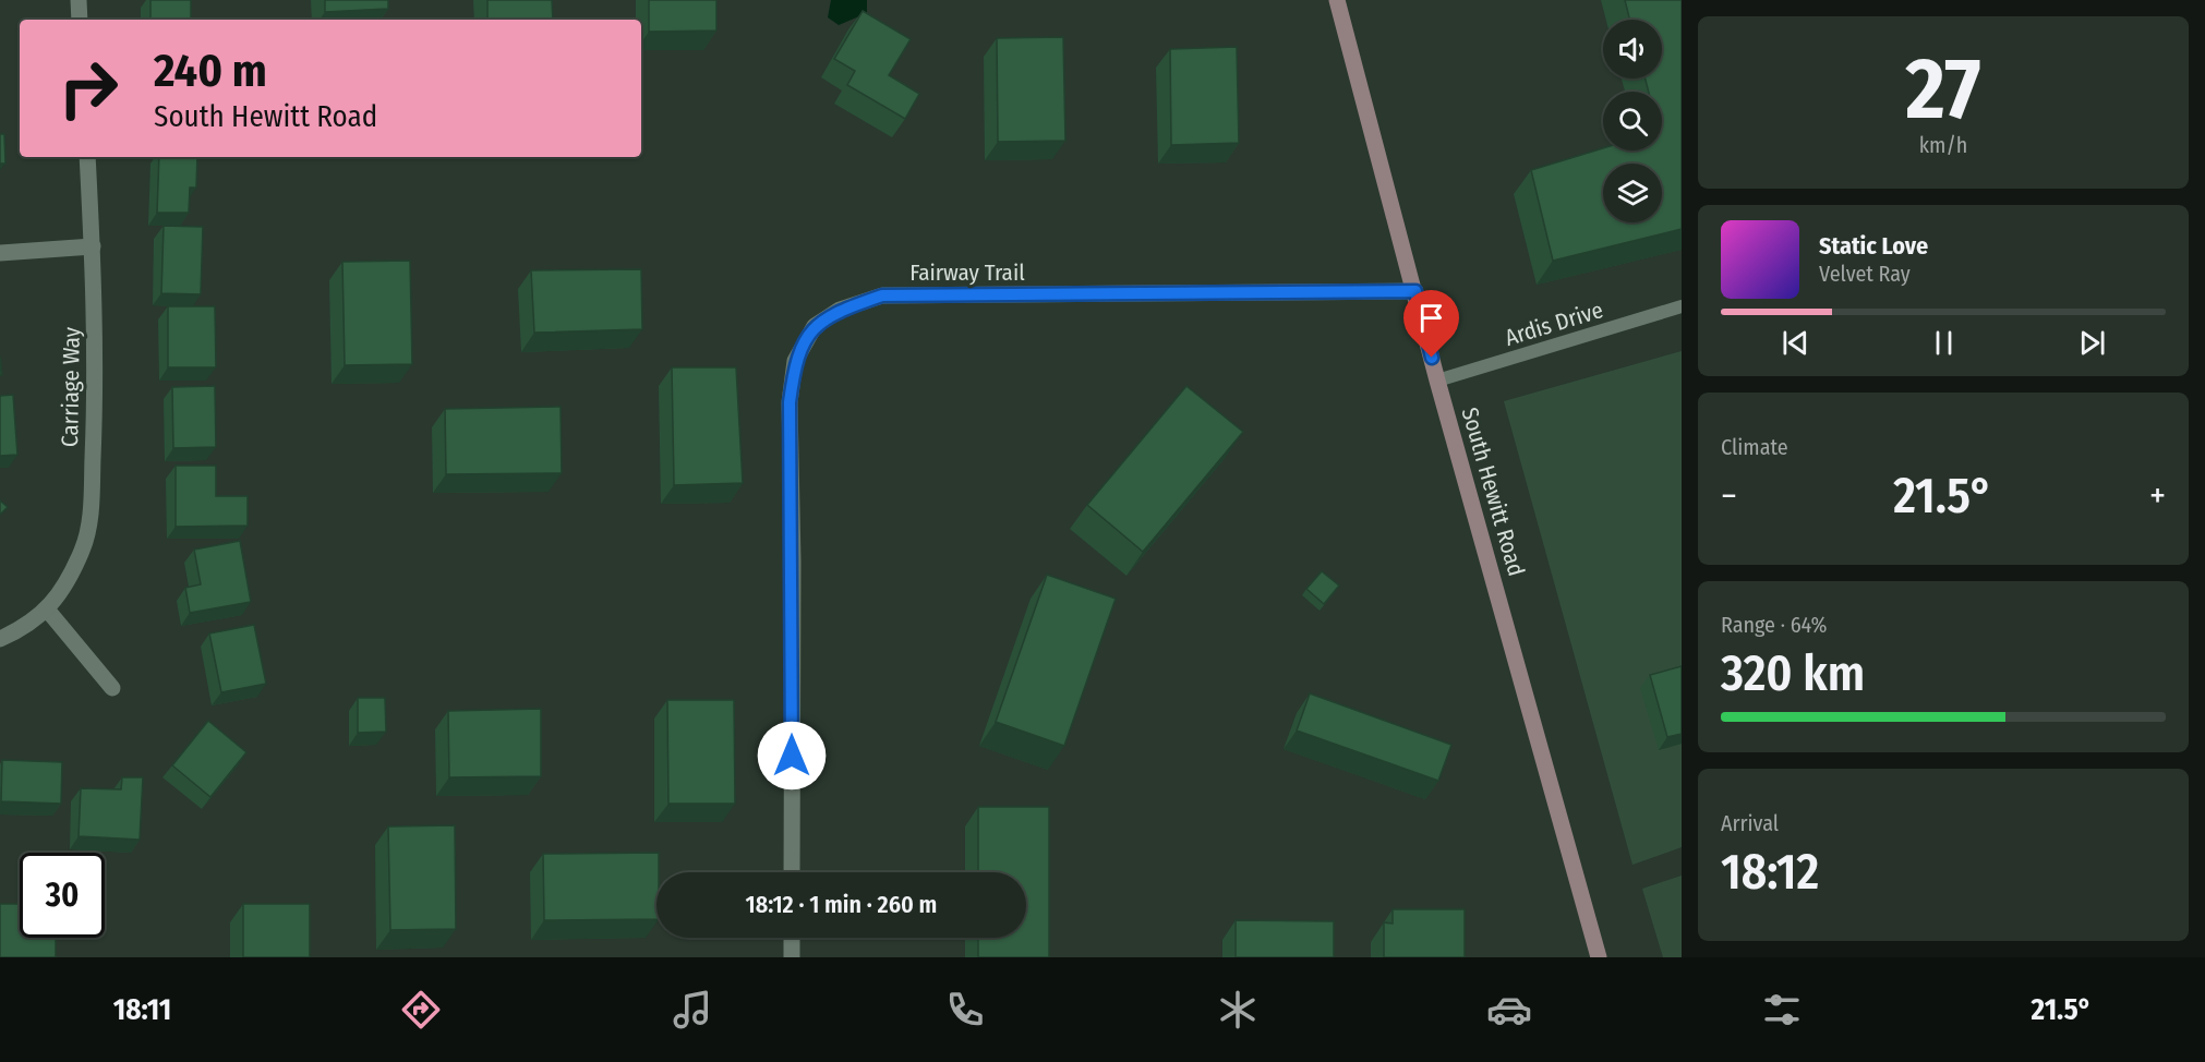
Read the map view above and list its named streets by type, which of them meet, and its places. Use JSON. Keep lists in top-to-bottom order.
{
  "streets": {
    "main road": ["South Hewitt Road"],
    "street": ["Fairway Trail", "Carriage Way"],
    "lane": ["Ardis Drive"]
  },
  "crossings": [
    ["Fairway Trail", "South Hewitt Road"],
    ["Ardis Drive", "South Hewitt Road"]
  ],
  "page": {
    "tile": [
      ["27", "km/h"],
      "Climate",
      ["Range · 64%", "320 km"],
      ["Arrival", "18:12"]
    ],
    "turn": ["240 m", "South Hewitt Road"],
    "song": ["Static Love", "Velvet Ray"],
    "heat": ["−", "21.5°", "+"],
    "limit": "30",
    "trip": "18:12 · 1 min · 260 m",
    "tabs": ["18:11", "21.5°"]
  }
}
